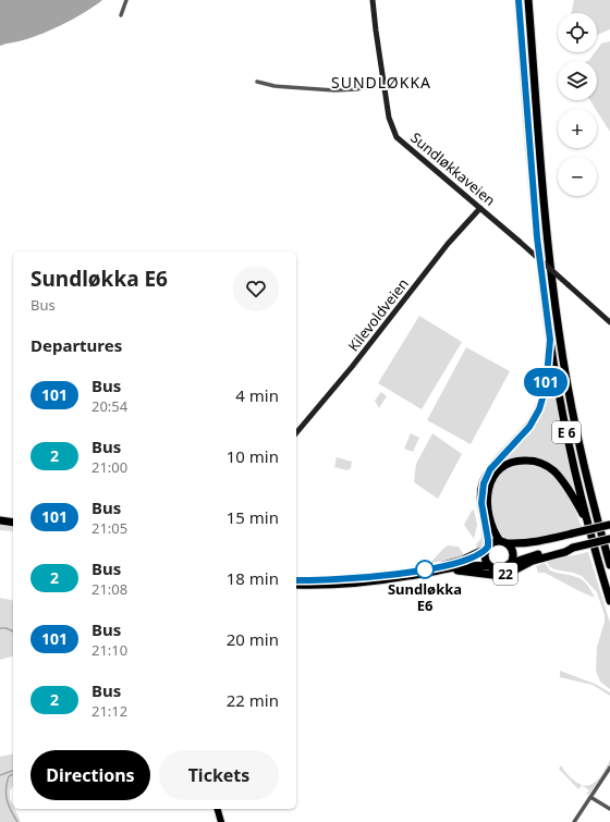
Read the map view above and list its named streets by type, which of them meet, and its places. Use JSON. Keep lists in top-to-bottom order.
{
  "streets": {
    "highway": ["E 6", "22"],
    "main road": ["Sundløkkaveien", "Kilevoldveien"]
  },
  "crossings": [
    ["Sundløkkaveien", "Kilevoldveien"],
    ["E 6", "22"]
  ],
  "districts": ["SUNDLØKKA"],
  "places": ["Sundløkka E6"],
  "lines": ["bus line 101"],
  "page": {
    "on_map": "101",
    "map_buttons": ["+", "−"],
    "heading": [
      ["Sundløkka E6", "Bus"],
      "Departures"
    ],
    "list": [
      {
        "mark": "101",
        "name": "Bus",
        "note": "20:54",
        "value": "4 min"
      },
      {
        "mark": "2",
        "name": "Bus",
        "note": "21:00",
        "value": "10 min"
      },
      {
        "mark": "101",
        "name": "Bus",
        "note": "21:05",
        "value": "15 min"
      },
      {
        "mark": "2",
        "name": "Bus",
        "note": "21:08",
        "value": "18 min"
      },
      {
        "mark": "101",
        "name": "Bus",
        "note": "21:10",
        "value": "20 min"
      },
      {
        "mark": "2",
        "name": "Bus",
        "note": "21:12",
        "value": "22 min"
      }
    ],
    "buttons": ["Directions", "Tickets"]
  }
}
